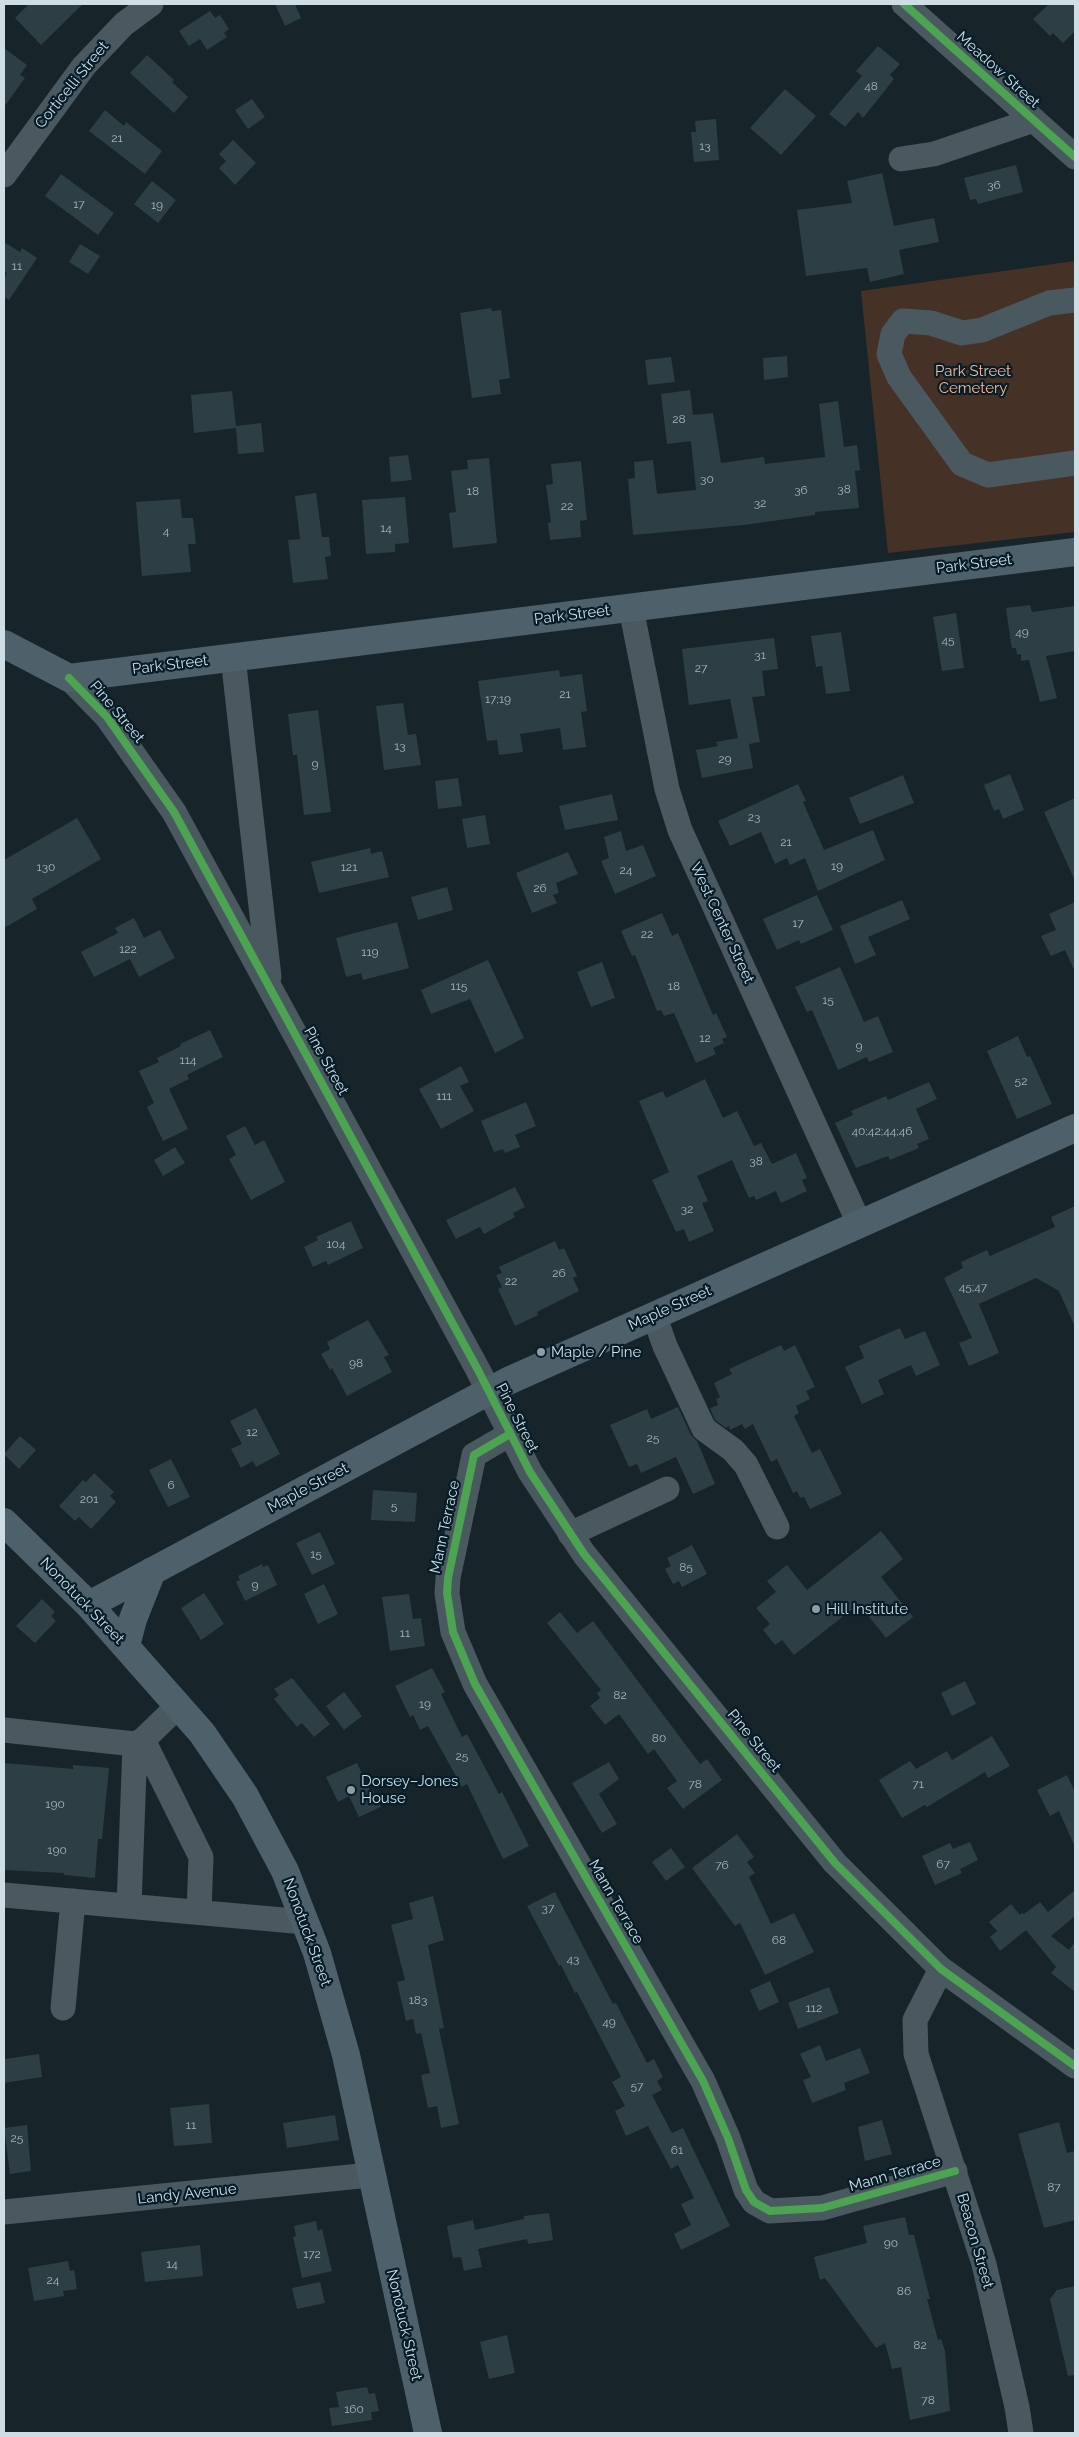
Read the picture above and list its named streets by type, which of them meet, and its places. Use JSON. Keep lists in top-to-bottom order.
{
  "streets": {
    "main road": [
      "Park Street",
      "Pine Street",
      "Maple Street",
      "Nonotuck Street"
    ],
    "street": [
      "Meadow Street",
      "Corticelli Street",
      "West Center Street",
      "Mann Terrace",
      "Landy Avenue",
      "Beacon Street"
    ]
  },
  "crossings": [
    ["Park Street", "Pine Street"],
    ["Park Street", "West Center Street"],
    ["Pine Street", "Maple Street"],
    ["Pine Street", "Mann Terrace"],
    ["Pine Street", "Beacon Street"],
    ["West Center Street", "Maple Street"],
    ["Maple Street", "Nonotuck Street"],
    ["Mann Terrace", "Beacon Street"],
    ["Nonotuck Street", "Landy Avenue"]
  ],
  "parks": ["Park Street Cemetery"],
  "places": ["Maple / Pine", "Hill Institute", "Dorsey–Jones House"],
  "house_numbers": [
    "48",
    "21",
    "13",
    "36",
    "17",
    "19",
    "11",
    "28",
    "30",
    "38",
    "36",
    "18",
    "32",
    "22",
    "14",
    "4",
    "49",
    "45",
    "31",
    "27",
    "21",
    "17;19",
    "13",
    "29",
    "9",
    "23",
    "21",
    "19",
    "130",
    "121",
    "24",
    "26",
    "17",
    "22",
    "122",
    "119",
    "115",
    "18",
    "15",
    "12",
    "9",
    "114",
    "52",
    "111",
    "40;42;44;46",
    "38",
    "32",
    "104",
    "26",
    "22",
    "45;47",
    "98",
    "12",
    "25",
    "6",
    "201",
    "5",
    "15",
    "85",
    "9",
    "11",
    "82",
    "19",
    "80",
    "25",
    "78",
    "71",
    "190",
    "190",
    "67",
    "76",
    "37",
    "68",
    "43",
    "183",
    "112",
    "49",
    "57",
    "11",
    "25",
    "61",
    "87",
    "90",
    "172",
    "14",
    "24",
    "86",
    "82",
    "78",
    "160"
  ]
}
